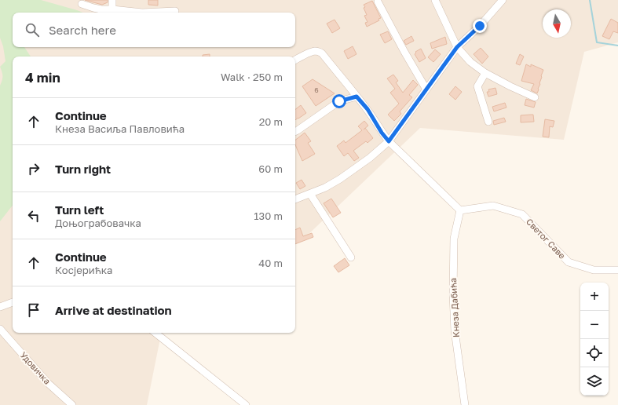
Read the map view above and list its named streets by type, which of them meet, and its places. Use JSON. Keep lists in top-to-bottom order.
{
  "streets": {
    "street": ["Светог Саве", "Кнеза Дабића", "Удовичка"]
  },
  "crossings": [
    ["Светог Саве", "Кнеза Дабића"]
  ],
  "house_numbers": ["6"],
  "north": "bottom",
  "page": {
    "search": "Search here",
    "heading": ["4 min", "Walk · 250 m"],
    "list": [
      ["Continue", "Кнеза Васиља Павловића", "20 m"],
      ["Turn right", "60 m"],
      ["Turn left", "Доњограбовачка", "130 m"],
      ["Continue", "Косјерићка", "40 m"],
      "Arrive at destination"
    ],
    "map_buttons": ["+", "−"]
  }
}
